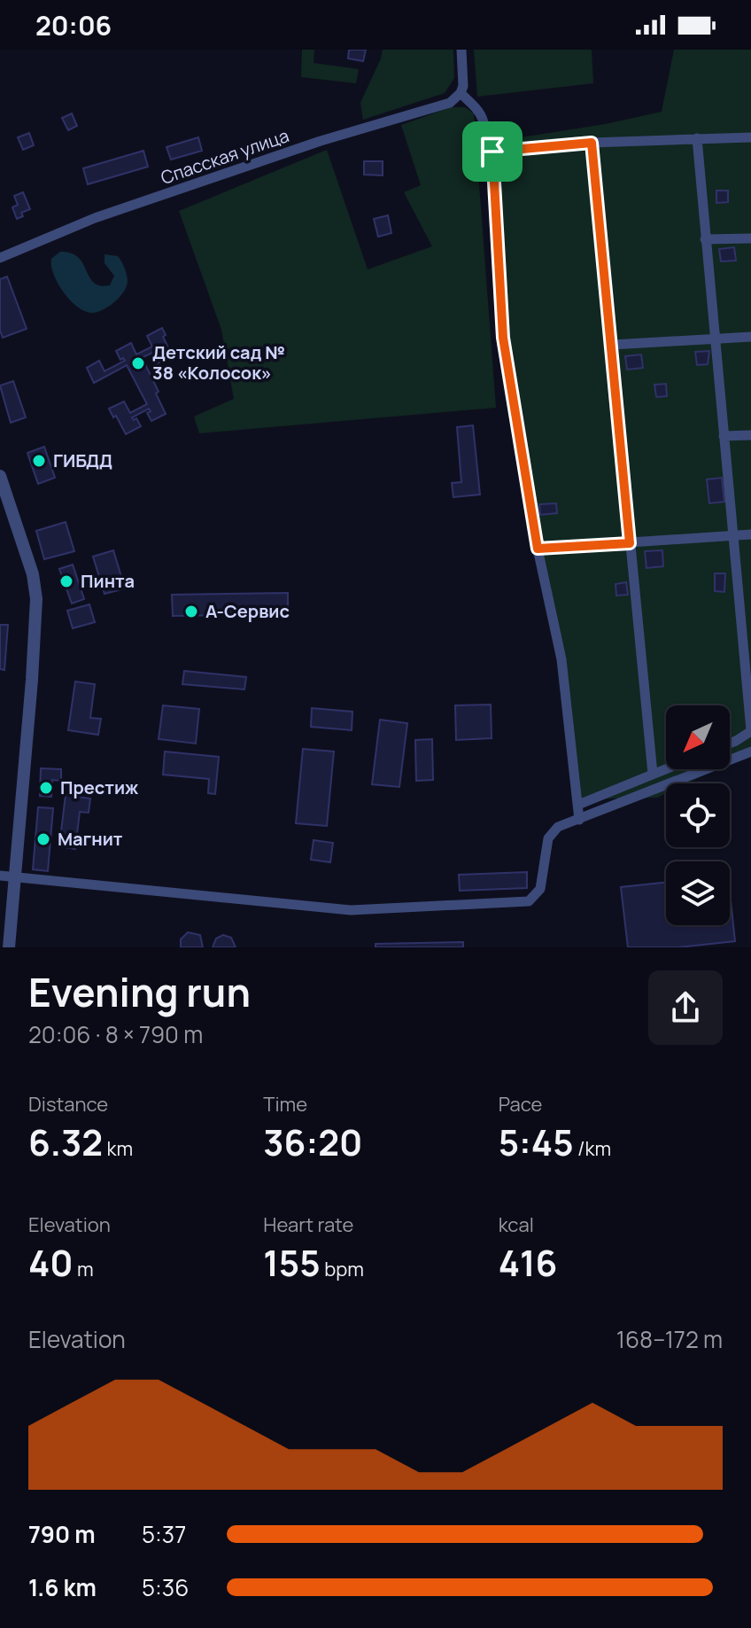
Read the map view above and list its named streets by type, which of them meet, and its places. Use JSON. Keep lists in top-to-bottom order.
{
  "streets": {
    "street": ["Спасская улица"]
  },
  "places": [
    "Детский сад № 38 «Колосок»",
    "ГИБДД",
    "Пинта",
    "A-Сервис",
    "Престиж",
    "Магнит"
  ],
  "north": "bottom left",
  "page": {
    "status": "20:06",
    "heading": ["Evening run", "20:06 · 8 × 790 m"],
    "stats": [
      ["Distance", "6.32 km"],
      ["Time", "36:20"],
      ["Pace", "5:45 /km"],
      ["Elevation", "40 m"],
      ["Heart rate", "155 bpm"],
      ["kcal", "416"]
    ],
    "chart": ["Elevation", "168–172 m"],
    "list": [
      {
        "name": "790 m",
        "note": "5:37"
      },
      {
        "name": "1.6 km",
        "note": "5:36"
      }
    ]
  }
}
